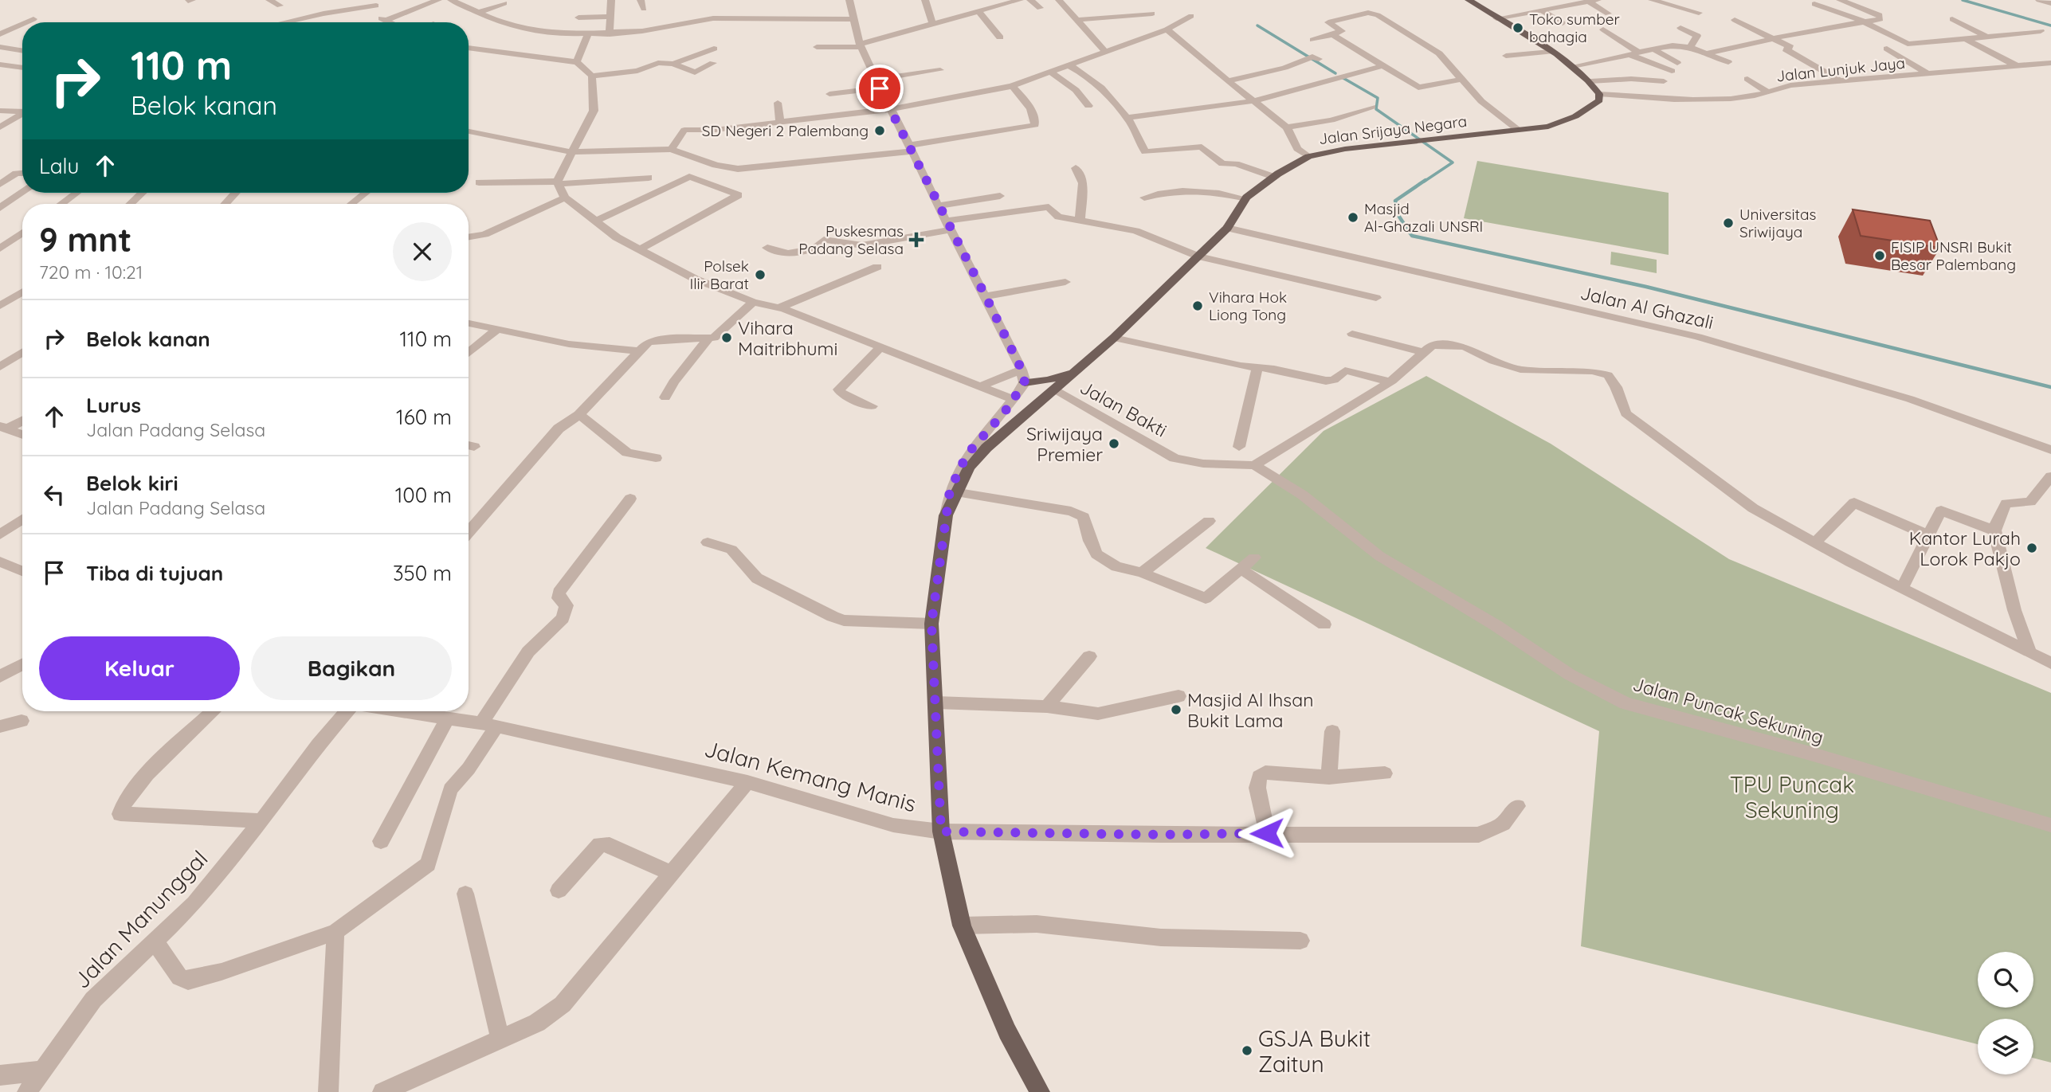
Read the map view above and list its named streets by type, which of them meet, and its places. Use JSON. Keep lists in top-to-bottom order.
{
  "streets": {
    "main road": ["Jalan Srijaya Negara"],
    "street": [
      "Jalan Lunjuk Jaya",
      "Jalan Al Ghazali",
      "Jalan Bakti",
      "Jalan Puncak Sekuning",
      "Jalan Kemang Manis",
      "Jalan Manunggal"
    ]
  },
  "crossings": [
    ["Jalan Lunjuk Jaya", "Jalan Srijaya Negara"],
    ["Jalan Srijaya Negara", "Jalan Al Ghazali"],
    ["Jalan Srijaya Negara", "Jalan Bakti"],
    ["Jalan Srijaya Negara", "Jalan Kemang Manis"],
    ["Jalan Bakti", "Jalan Puncak Sekuning"]
  ],
  "parks": ["TPU Puncak Sekuning"],
  "places": {
    "other": [
      "Toko sumber bahagia",
      "SD Negeri 2 Palembang",
      "Masjid Al-Ghazali UNSRI",
      "Universitas Sriwijaya",
      "FISIP UNSRI Bukit Besar Palembang",
      "Polsek Ilir Barat",
      "Vihara Hok Liong Tong",
      "Vihara Maitribhumi",
      "Sriwijaya Premier",
      "Kantor Lurah Lorok Pakjo",
      "Masjid Al Ihsan Bukit Lama",
      "GSJA Bukit Zaitun"
    ],
    "health": ["Puskesmas Padang Selasa"]
  },
  "page": {
    "turn": ["110 m", "Belok kanan"],
    "then": "Lalu",
    "heading": ["9 mnt", "720 m · 10:21"],
    "list": [
      {
        "name": "Belok kanan",
        "value": "110 m"
      },
      {
        "name": "Lurus",
        "note": "Jalan Padang Selasa",
        "value": "160 m"
      },
      {
        "name": "Belok kiri",
        "note": "Jalan Padang Selasa",
        "value": "100 m"
      },
      {
        "name": "Tiba di tujuan",
        "value": "350 m"
      }
    ],
    "buttons": ["Keluar", "Bagikan"]
  }
}
